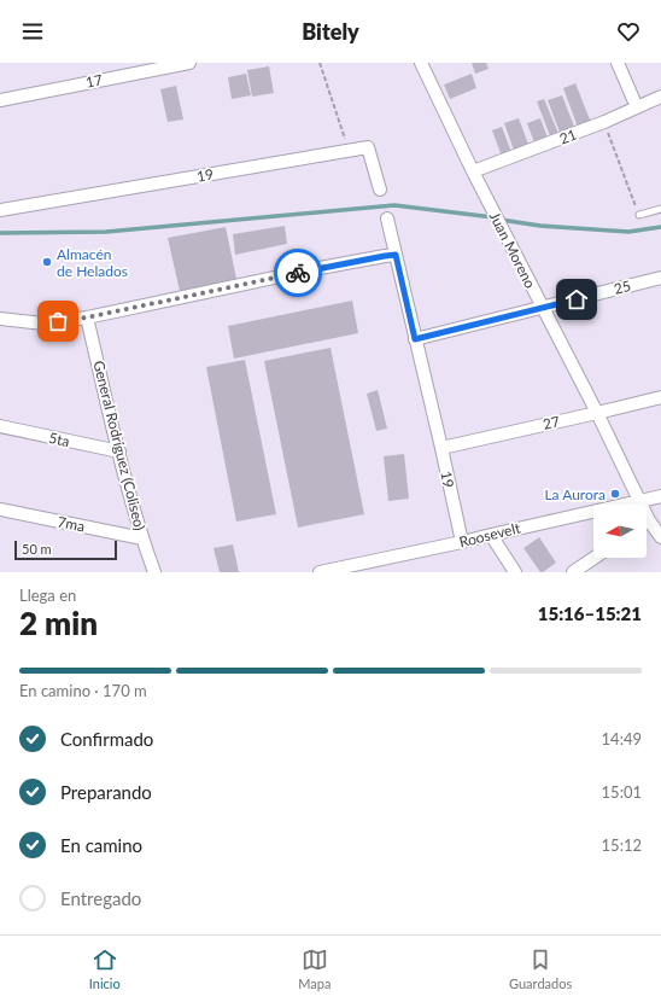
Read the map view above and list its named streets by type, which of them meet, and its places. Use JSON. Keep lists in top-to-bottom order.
{
  "streets": {
    "street": [
      "17",
      "21",
      "19",
      "Juan Moreno",
      "25",
      "27",
      "5ta",
      "General Rodríguez (Coliseo)",
      "7ma",
      "Roosevelt"
    ]
  },
  "crossings": [
    ["21", "Juan Moreno"],
    ["19", "25"],
    ["19", "27"],
    ["19", "Roosevelt"],
    ["Juan Moreno", "25"],
    ["Juan Moreno", "27"],
    ["Juan Moreno", "Roosevelt"],
    ["5ta", "General Rodríguez (Coliseo)"],
    ["General Rodríguez (Coliseo)", "7ma"]
  ],
  "places": ["Almacén de Helados", "La Aurora"],
  "scale_bar": "50 m",
  "north": "left",
  "page": {
    "header": "Bitely",
    "scale": "50 m",
    "heading": ["2 min", "Llega en", "15:16–15:21"],
    "bar": "En camino · 170 m",
    "list": [
      ["Confirmado", "14:49"],
      ["Preparando", "15:01"],
      ["En camino", "15:12"],
      "Entregado"
    ],
    "tabs": ["Inicio", "Mapa", "Guardados"]
  }
}
